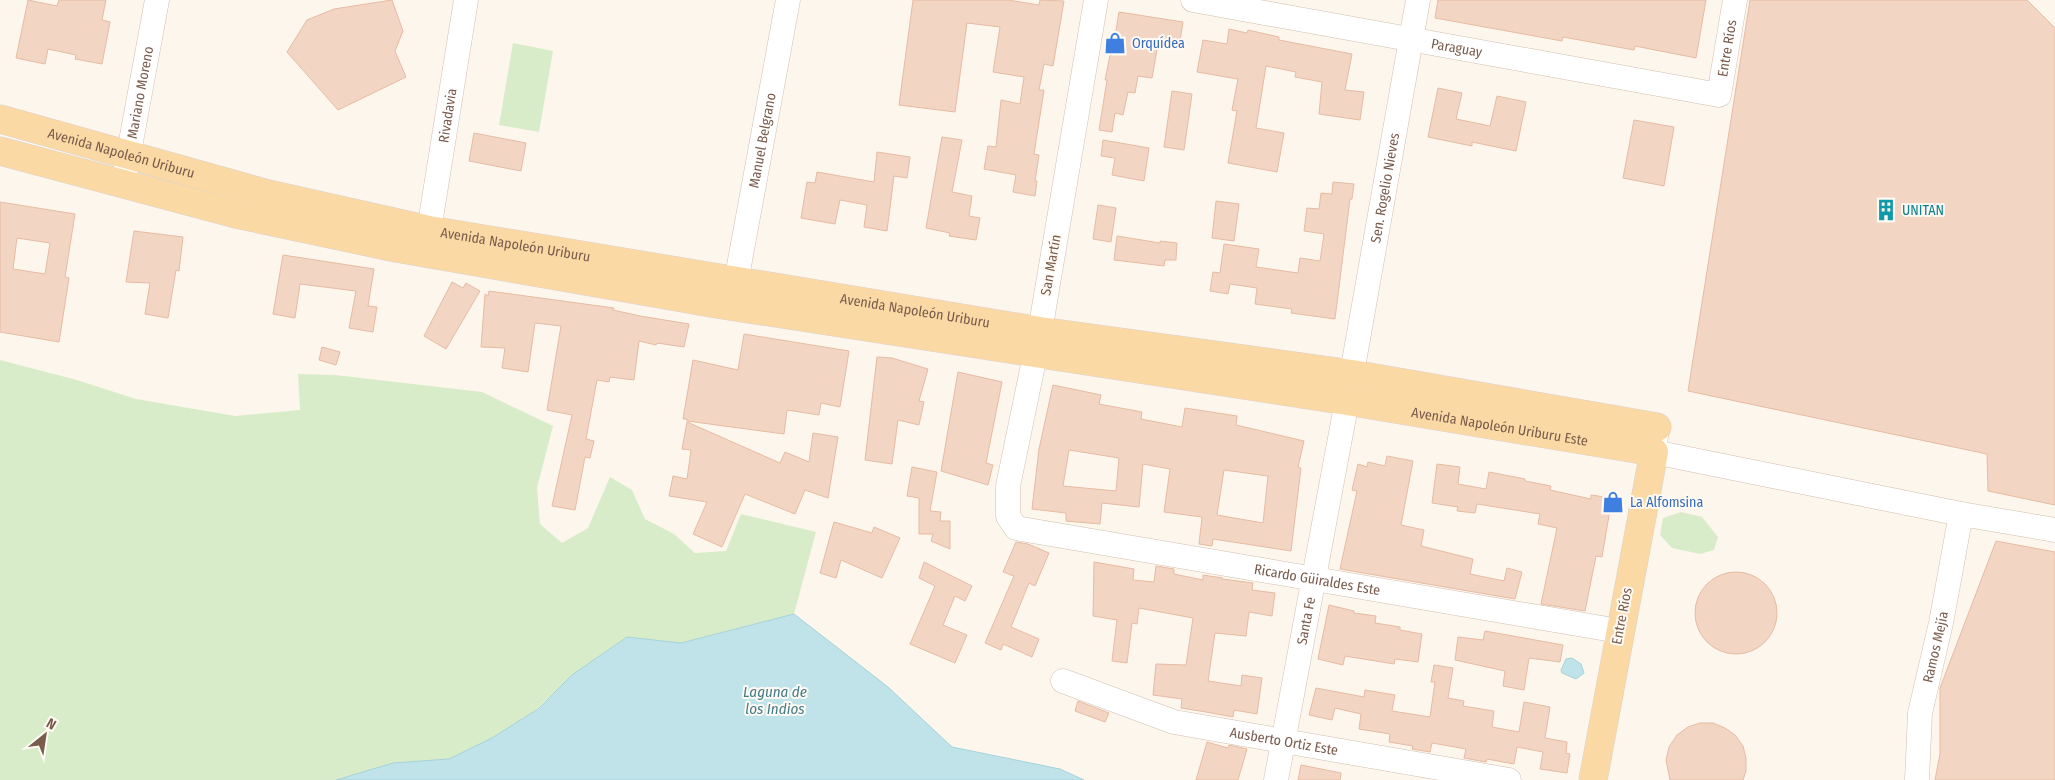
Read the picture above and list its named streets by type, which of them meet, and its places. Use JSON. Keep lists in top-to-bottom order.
{
  "streets": {
    "main road": ["Entre Ríos", "Avenida Napoleón Uriburu", "Avenida Napoleón Uriburu Este"],
    "street": [
      "Paraguay",
      "Mariano Moreno",
      "Rivadavia",
      "Manuel Belgrano",
      "Sen. Rogelio Nieves",
      "San Martín",
      "Ricardo Güiraldes Este",
      "Santa Fe",
      "Ramos Mejía",
      "Ausberto Ortiz Este"
    ]
  },
  "crossings": [
    ["Paraguay", "Entre Ríos"],
    ["Paraguay", "Sen. Rogelio Nieves"],
    ["Entre Ríos", "Avenida Napoleón Uriburu Este"],
    ["Entre Ríos", "Ricardo Güiraldes Este"],
    ["Mariano Moreno", "Avenida Napoleón Uriburu"],
    ["Rivadavia", "Avenida Napoleón Uriburu"],
    ["Manuel Belgrano", "Avenida Napoleón Uriburu"],
    ["Avenida Napoleón Uriburu", "San Martín"],
    ["Avenida Napoleón Uriburu", "Avenida Napoleón Uriburu Este"],
    ["Sen. Rogelio Nieves", "Avenida Napoleón Uriburu Este"],
    ["Sen. Rogelio Nieves", "Santa Fe"],
    ["San Martín", "Avenida Napoleón Uriburu Este"],
    ["San Martín", "Ricardo Güiraldes Este"],
    ["Avenida Napoleón Uriburu Este", "Santa Fe"],
    ["Avenida Napoleón Uriburu Este", "Ramos Mejía"],
    ["Ricardo Güiraldes Este", "Santa Fe"],
    ["Santa Fe", "Ausberto Ortiz Este"]
  ],
  "water": ["Laguna de los Indios"],
  "places": {
    "shop": ["Orquídea", "La Alfomsina"],
    "building": ["UNITAN"]
  },
  "north": "top right"
}
